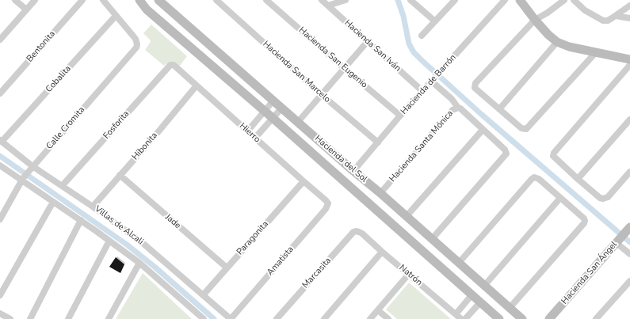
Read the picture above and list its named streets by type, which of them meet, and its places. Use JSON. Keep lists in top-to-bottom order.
{
  "streets": {
    "street": [
      "Hacienda San Iván",
      "Bentonita",
      "Hacienda San Eugenio",
      "Hacienda San Marcelo",
      "Cobalita",
      "Hacienda de Barrón",
      "Fosforita",
      "Calle Cromita",
      "Hierro",
      "Hibonita",
      "Hacienda Santa Mónica",
      "Hacienda del Sol",
      "Jade",
      "Villas de Alcali",
      "Paragonita",
      "Amatista",
      "Marcasita",
      "Hacienda San Ángel",
      "Natrón"
    ]
  },
  "crossings": [
    ["Hacienda San Iván", "Hacienda de Barrón"],
    ["Hacienda San Eugenio", "Hacienda de Barrón"],
    ["Hacienda San Marcelo", "Hacienda de Barrón"],
    ["Cobalita", "Calle Cromita"],
    ["Cobalita", "Villas de Alcali"],
    ["Hacienda de Barrón", "Hacienda del Sol"],
    ["Fosforita", "Hierro"],
    ["Fosforita", "Villas de Alcali"],
    ["Calle Cromita", "Villas de Alcali"],
    ["Hierro", "Hibonita"],
    ["Hierro", "Paragonita"],
    ["Hierro", "Amatista"],
    ["Hibonita", "Jade"],
    ["Hibonita", "Villas de Alcali"],
    ["Hacienda Santa Mónica", "Hacienda del Sol"],
    ["Jade", "Paragonita"],
    ["Villas de Alcali", "Paragonita"],
    ["Villas de Alcali", "Amatista"],
    ["Marcasita", "Natrón"]
  ]
}
